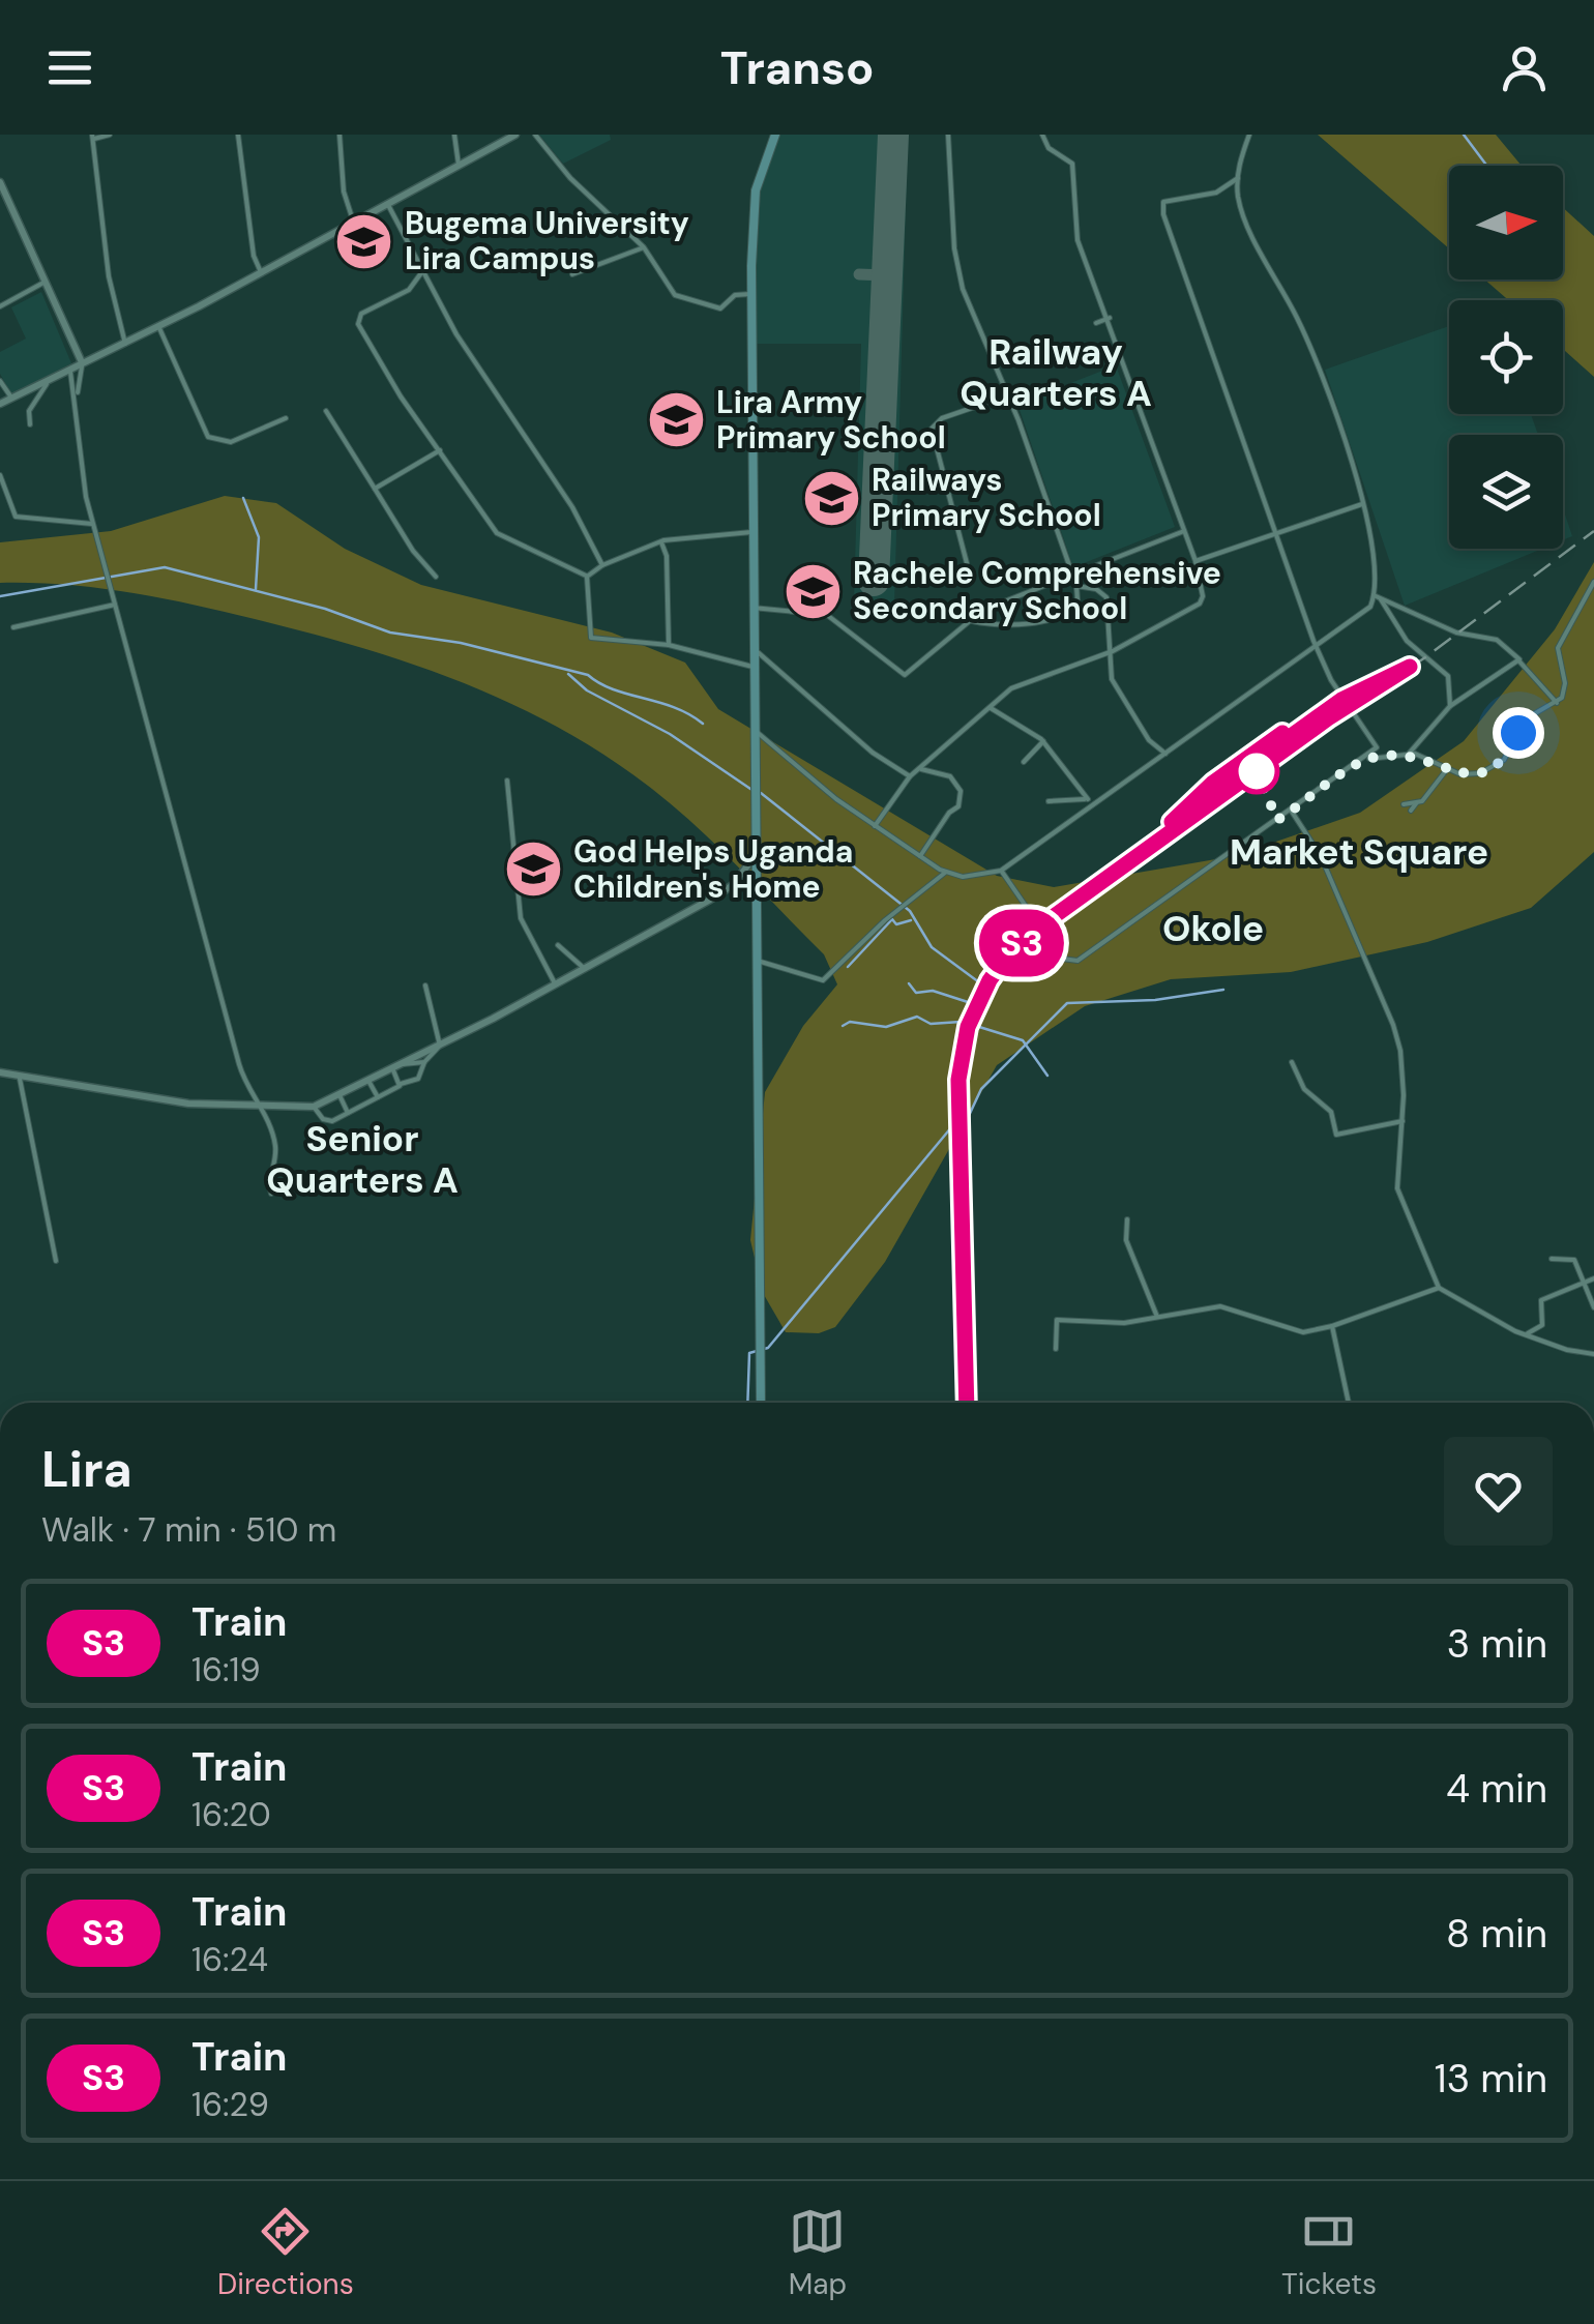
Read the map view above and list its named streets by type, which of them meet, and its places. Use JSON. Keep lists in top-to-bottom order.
{
  "districts": [
    "Railway Quarters A",
    "Market Square",
    "Okole",
    "Senior Quarters A"
  ],
  "places": {
    "school or university": [
      "Bugema University Lira Campus",
      "Lira Army Primary School",
      "Railways Primary School",
      "Rachele Comprehensive Secondary School",
      "God Helps Uganda Children's Home"
    ]
  },
  "north": "right",
  "page": {
    "header": "Transo",
    "on_map": "S3",
    "heading": ["Lira", "Walk · 7 min · 510 m"],
    "list": [
      {
        "mark": "S3",
        "name": "Train",
        "note": "16:19",
        "value": "3 min"
      },
      {
        "mark": "S3",
        "name": "Train",
        "note": "16:20",
        "value": "4 min"
      },
      {
        "mark": "S3",
        "name": "Train",
        "note": "16:24",
        "value": "8 min"
      },
      {
        "mark": "S3",
        "name": "Train",
        "note": "16:29",
        "value": "13 min"
      }
    ],
    "tabs": ["Directions", "Map", "Tickets"]
  }
}
